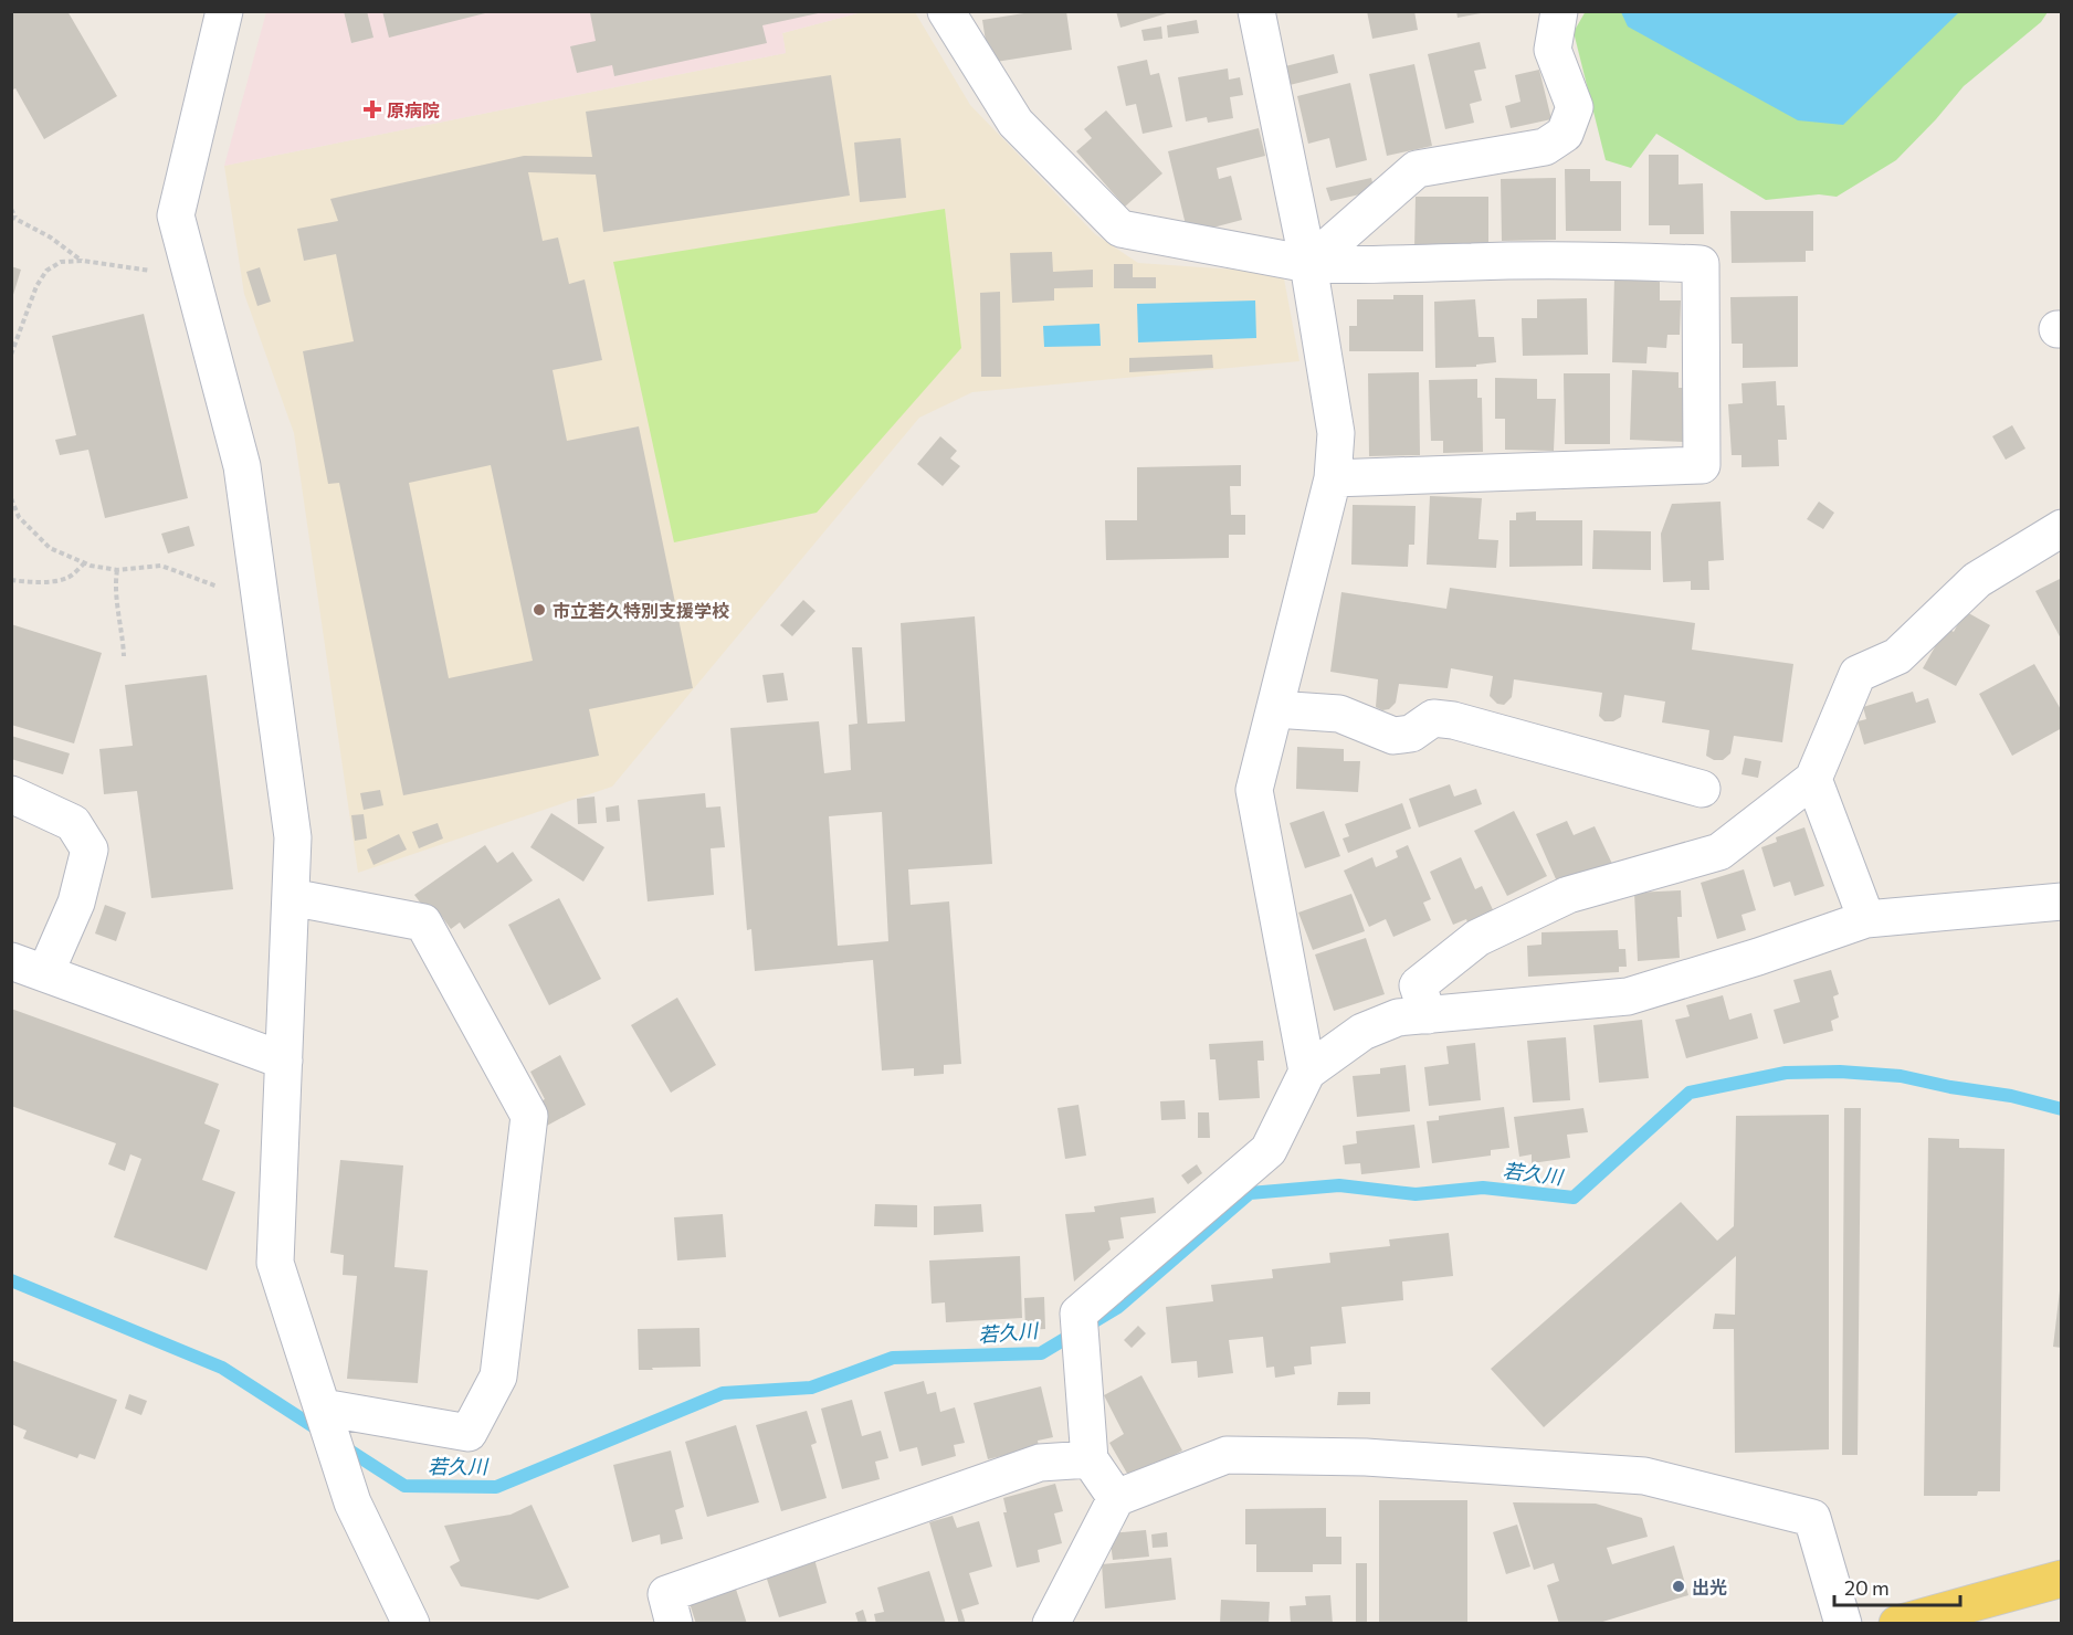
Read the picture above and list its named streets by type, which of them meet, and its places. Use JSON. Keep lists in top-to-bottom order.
{
  "water": ["若久川"],
  "places": {
    "health": ["原病院"],
    "other": ["市立若久特別支援学校", "出光"]
  },
  "scale_bar": "20 m"
}
